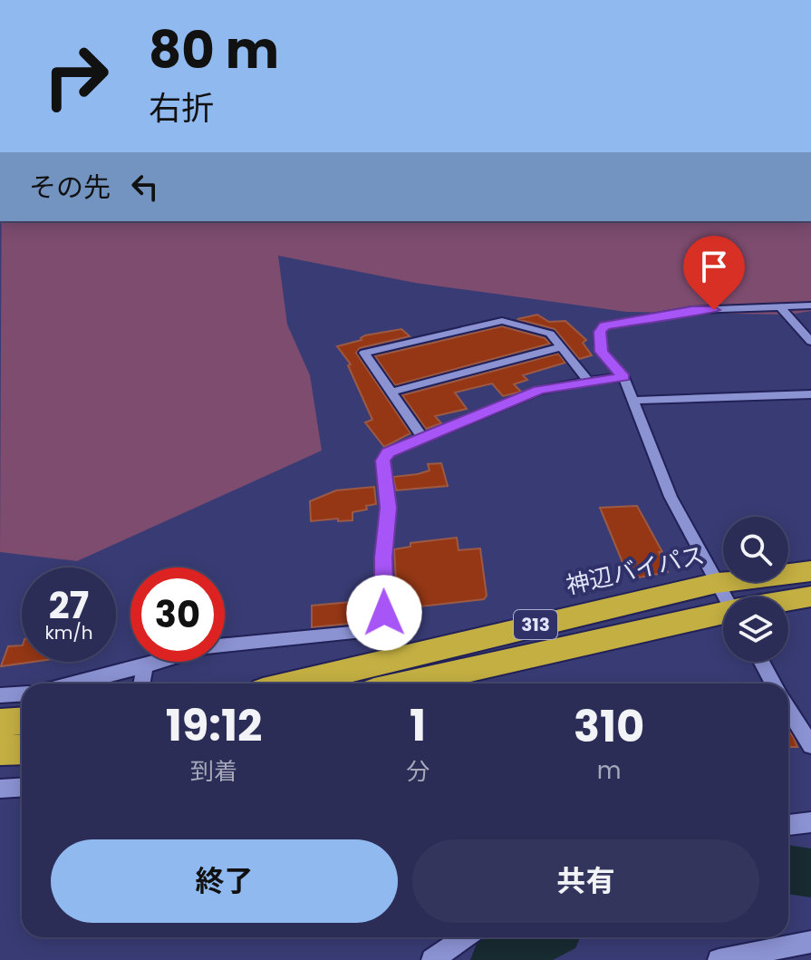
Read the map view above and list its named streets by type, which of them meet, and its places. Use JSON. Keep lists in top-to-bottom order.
{
  "streets": {
    "highway": ["神辺バイパス", "313"]
  },
  "page": {
    "turn": ["80 m", "右折"],
    "then": "その先",
    "speed": "27 km/h",
    "limit": "30",
    "eta": [
      "19:12",
      "到着",
      "1",
      "分",
      "310",
      "m"
    ],
    "buttons": ["終了", "共有"]
  }
}
